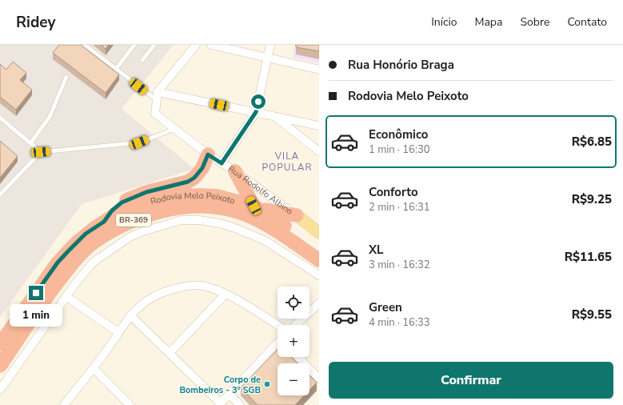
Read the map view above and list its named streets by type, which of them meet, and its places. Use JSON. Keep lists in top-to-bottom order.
{
  "streets": {
    "highway": ["Rodovia Melo Peixoto", "BR-369"],
    "main road": ["Rua Rodolfo Albino"]
  },
  "districts": ["VILA POPULAR"],
  "places": ["Corpo de Bombeiros - 3º SGB"],
  "page": {
    "header": "Ridey",
    "nav": [
      "Início",
      "Mapa",
      "Sobre",
      "Contato"
    ],
    "banner": ["Rua Honório Braga", "Rodovia Melo Peixoto"],
    "list": [
      {
        "name": "Econômico",
        "note": "1 min · 16:30",
        "value": "R$6.85"
      },
      {
        "name": "Conforto",
        "note": "2 min · 16:31",
        "value": "R$9.25"
      },
      {
        "name": "XL",
        "note": "3 min · 16:32",
        "value": "R$11.65"
      },
      {
        "name": "Green",
        "note": "4 min · 16:33",
        "value": "R$9.55"
      }
    ],
    "map_buttons": ["+", "−"],
    "bubble": "1 min",
    "buttons": "Confirmar"
  }
}
